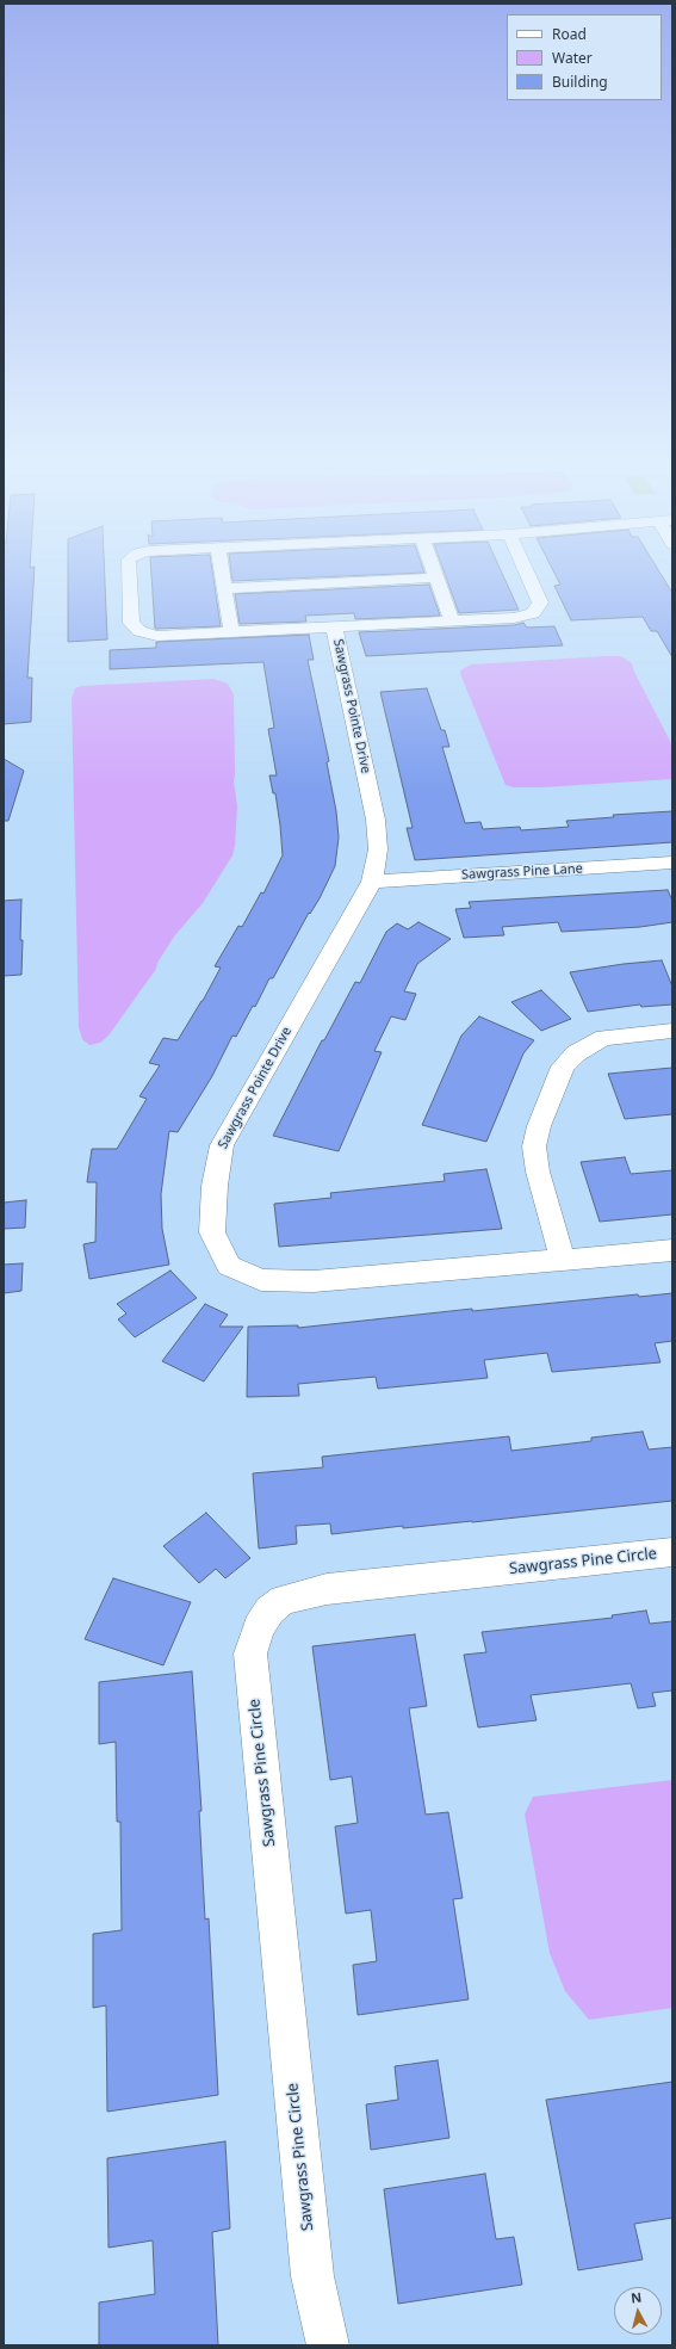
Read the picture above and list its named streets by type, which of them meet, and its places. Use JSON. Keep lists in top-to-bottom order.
{
  "streets": {
    "street": ["Sawgrass Pointe Drive", "Sawgrass Pine Lane", "Sawgrass Pine Circle"]
  },
  "crossings": [
    ["Sawgrass Pointe Drive", "Sawgrass Pine Lane"]
  ],
  "legend": ["Road", "Water", "Building"],
  "north": "top"
}
